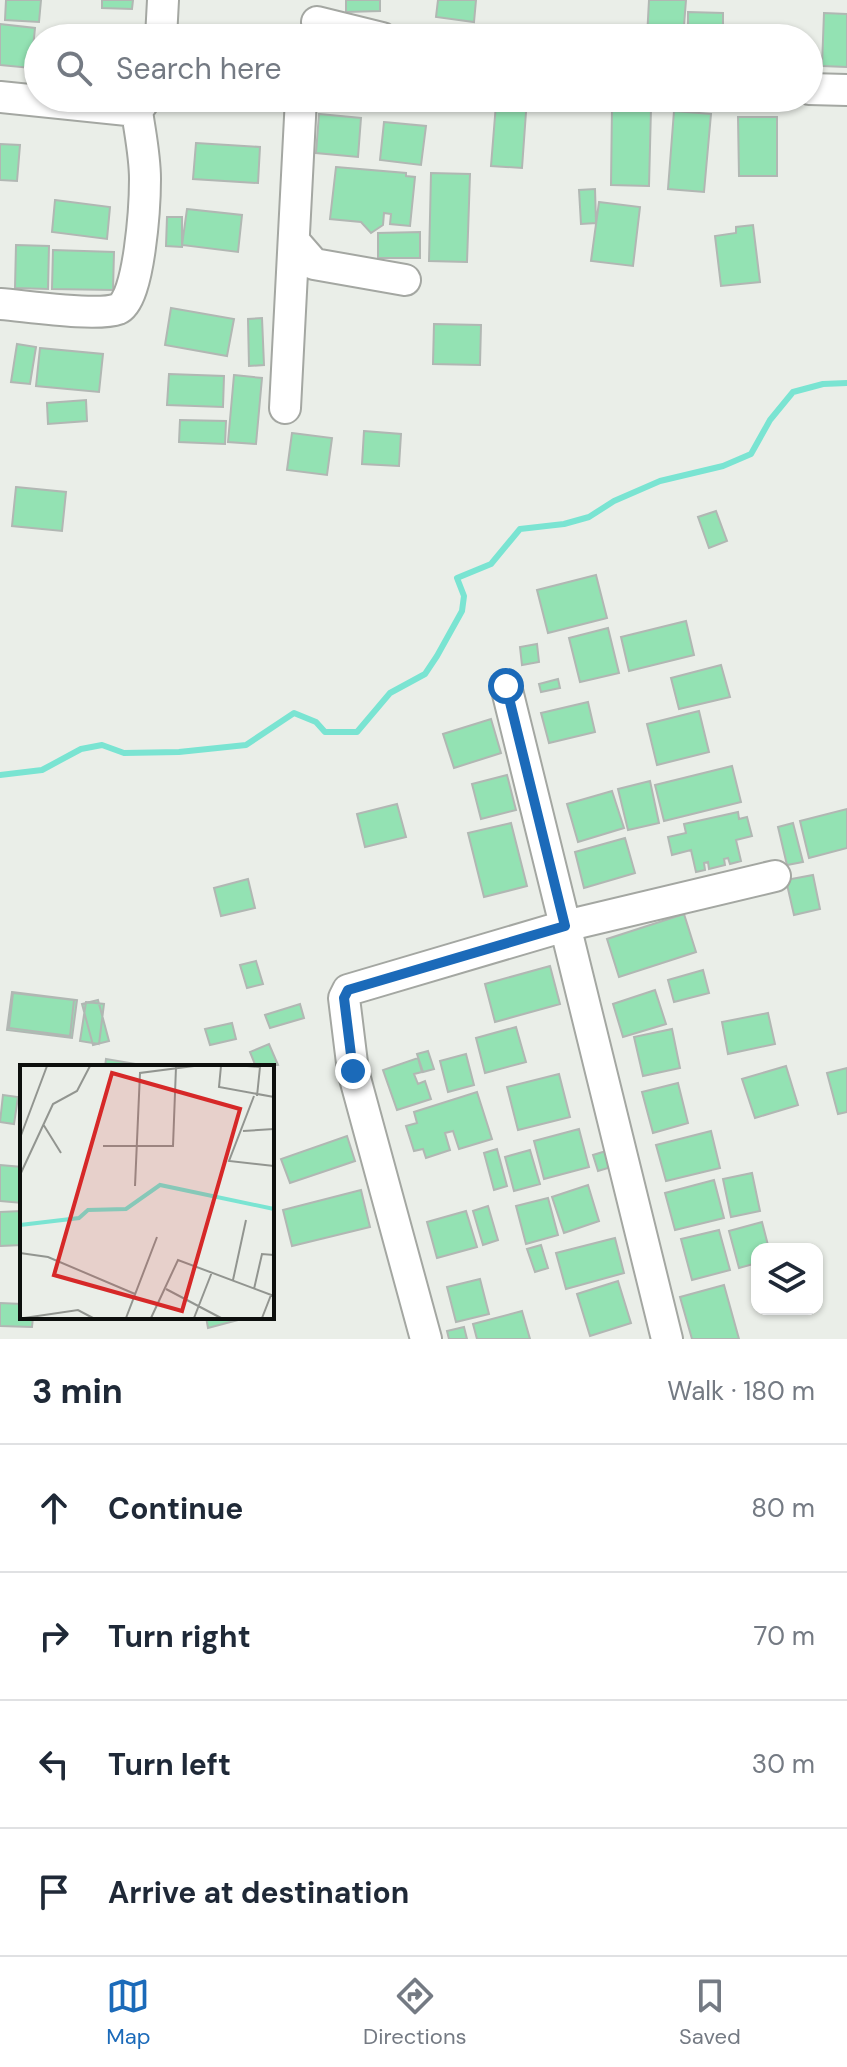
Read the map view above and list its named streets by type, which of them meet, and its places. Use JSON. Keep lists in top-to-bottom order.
{
  "page": {
    "search": "Search here",
    "heading": ["3 min", "Walk · 180 m"],
    "list": [
      ["Continue", "80 m"],
      ["Turn right", "70 m"],
      ["Turn left", "30 m"],
      "Arrive at destination"
    ],
    "nav": ["Map", "Directions", "Saved"]
  }
}
